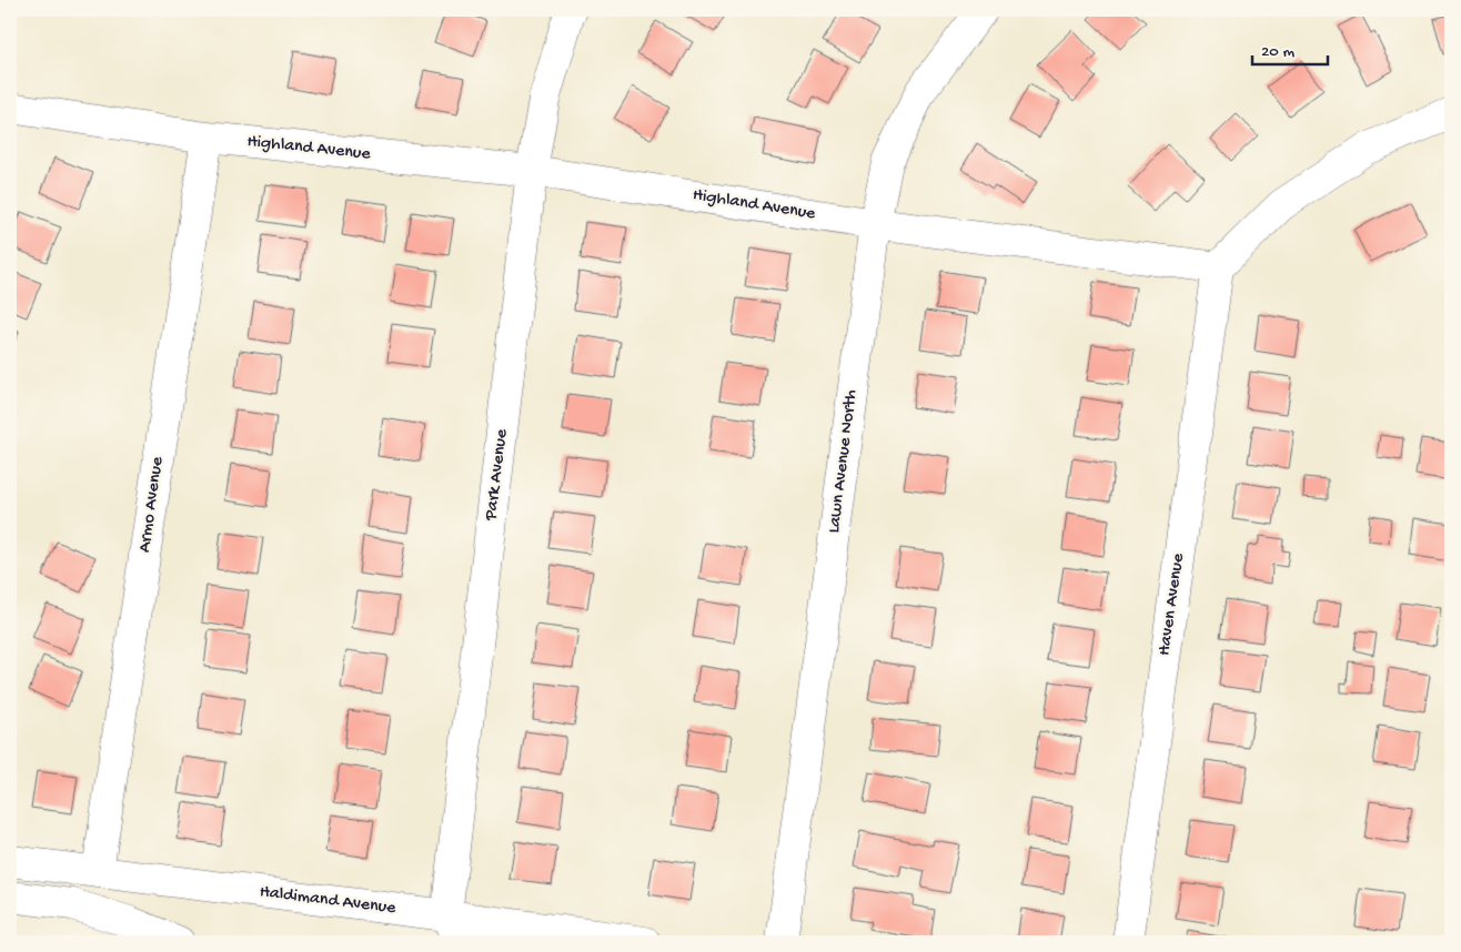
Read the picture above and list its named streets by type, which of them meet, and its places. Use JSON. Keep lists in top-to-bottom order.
{
  "streets": {
    "street": [
      "Highland Avenue",
      "Lawn Avenue North",
      "Park Avenue",
      "Armo Avenue",
      "Haven Avenue",
      "Haldimand Avenue"
    ]
  },
  "crossings": [
    ["Highland Avenue", "Lawn Avenue North"],
    ["Highland Avenue", "Park Avenue"],
    ["Highland Avenue", "Armo Avenue"],
    ["Highland Avenue", "Haven Avenue"],
    ["Park Avenue", "Haldimand Avenue"],
    ["Armo Avenue", "Haldimand Avenue"]
  ],
  "scale_bar": "20 m"
}
